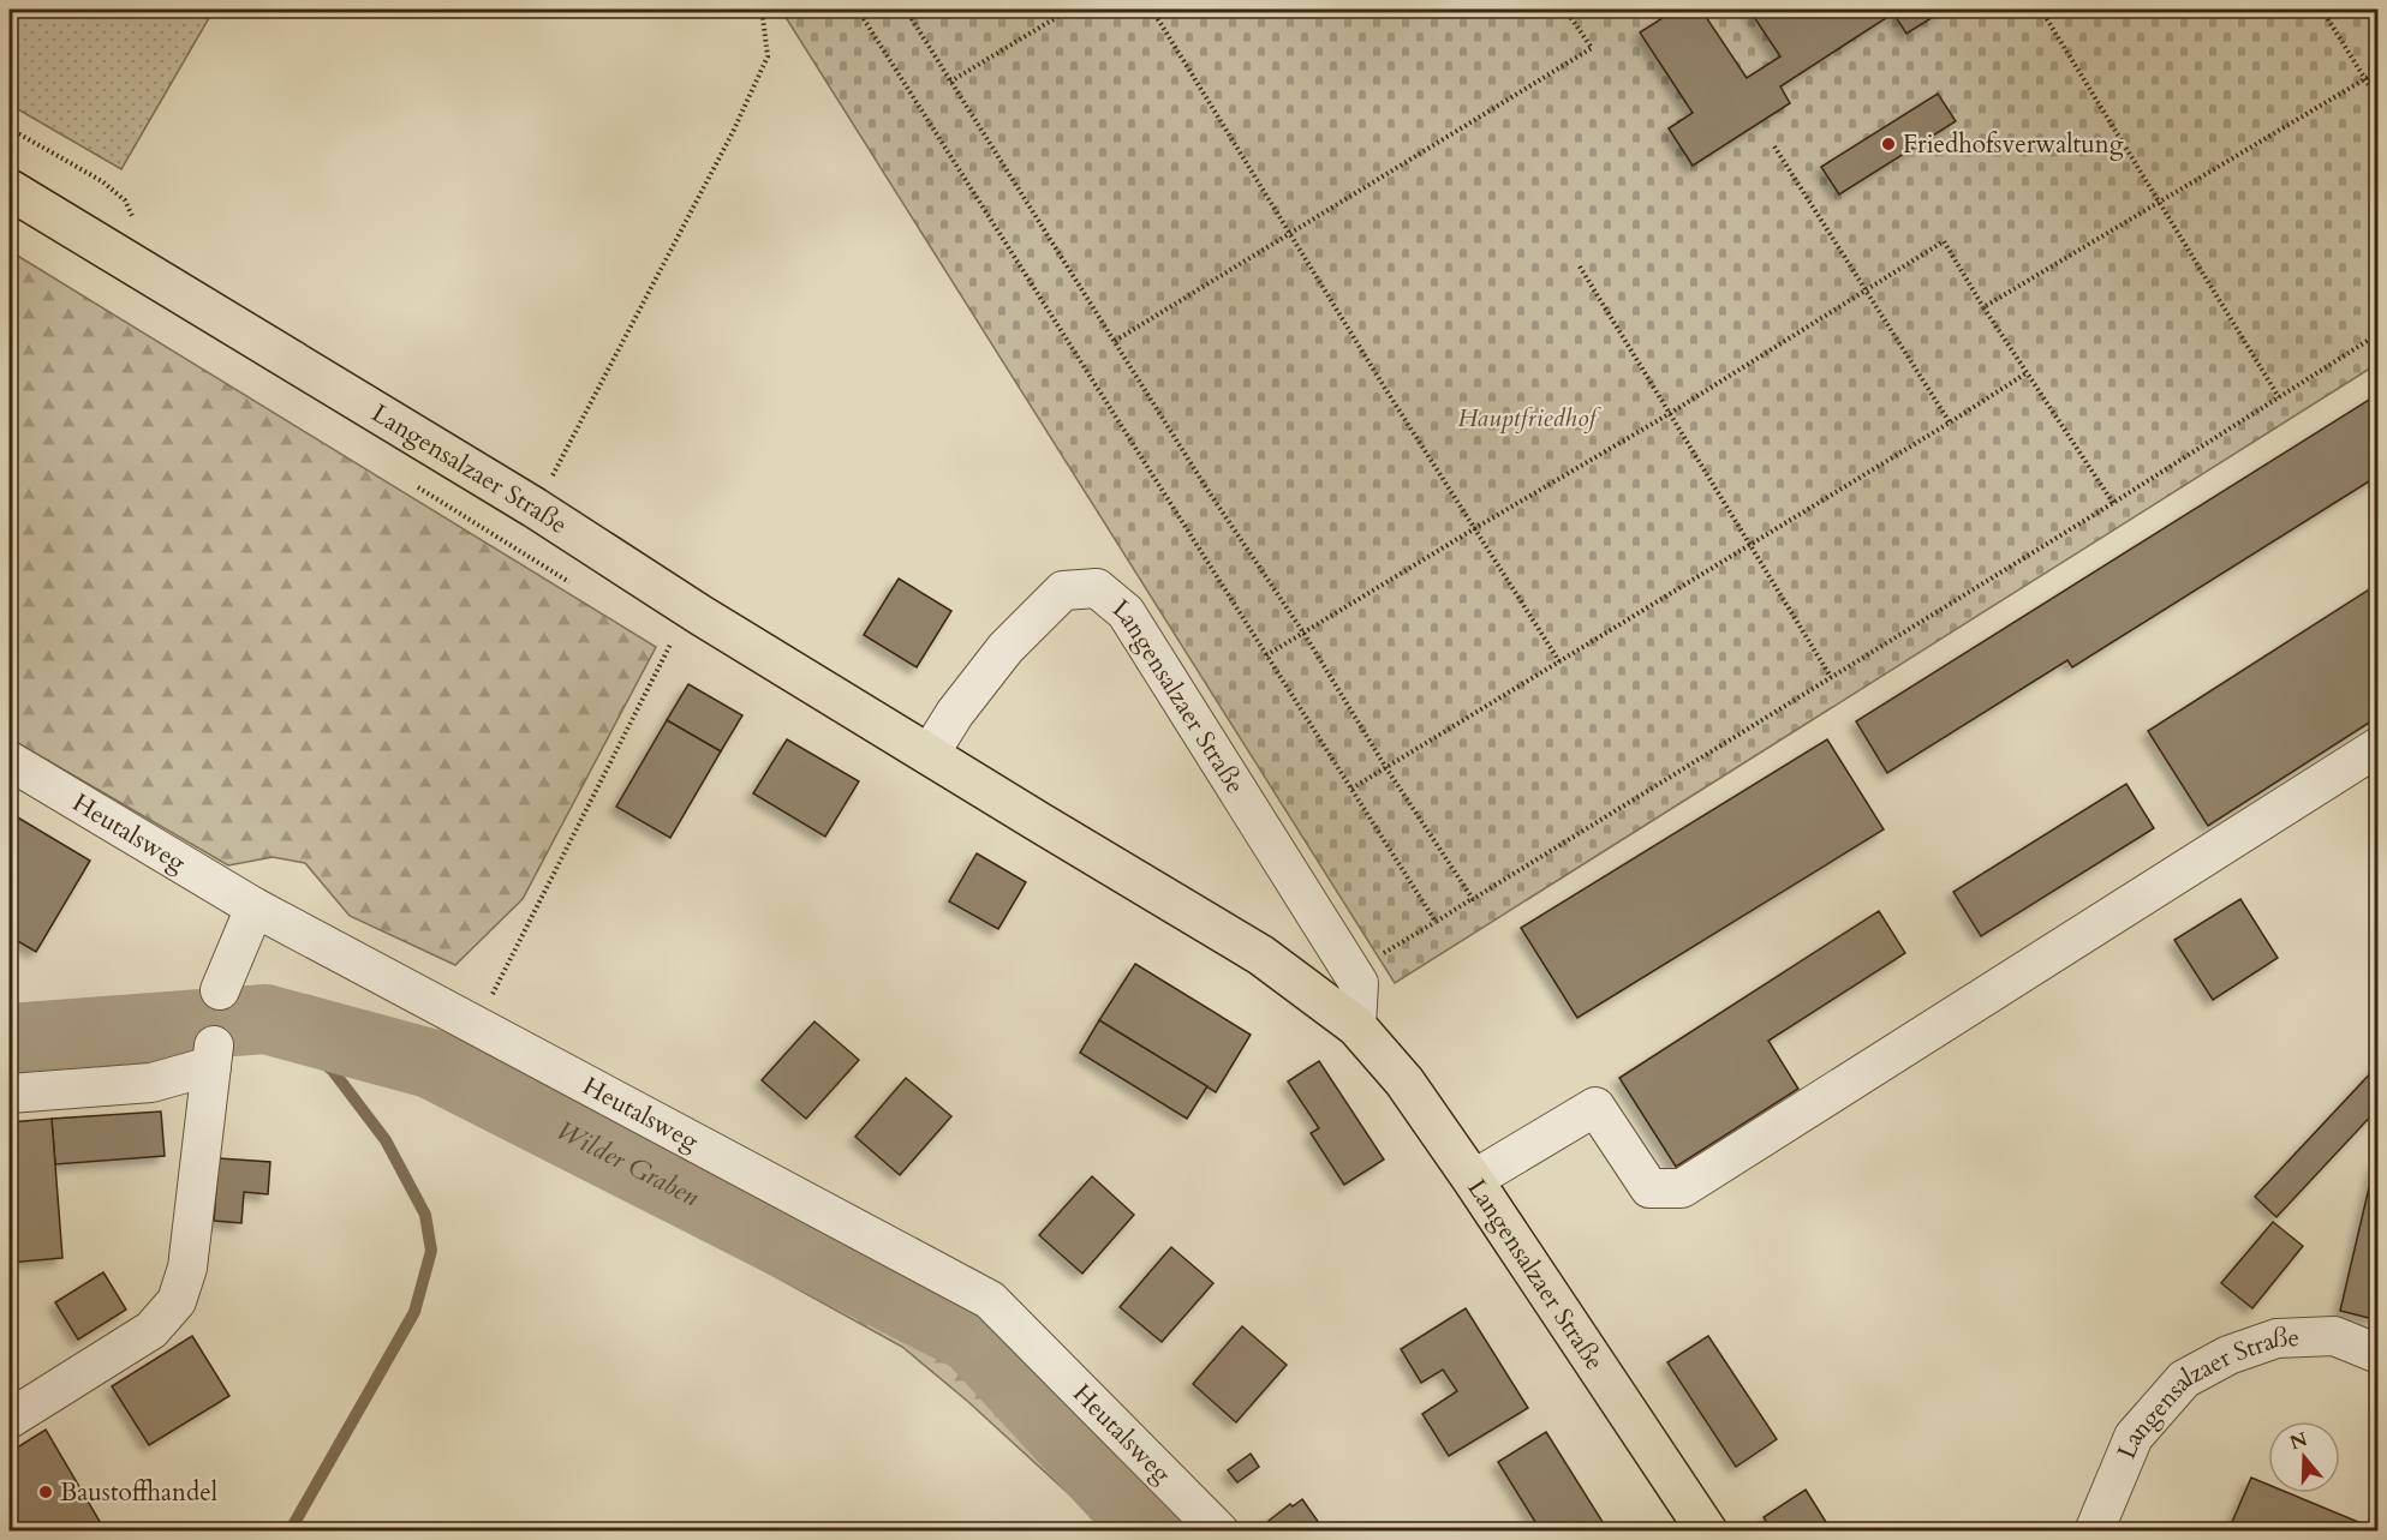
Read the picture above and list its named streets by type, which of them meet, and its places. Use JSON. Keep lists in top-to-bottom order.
{
  "streets": {
    "main road": ["Langensalzaer Straße"],
    "street": ["Heutalsweg"]
  },
  "water": ["Wilder Graben"],
  "parks": ["Hauptfriedhof"],
  "places": ["Friedhofsverwaltung", "Baustoffhandel"],
  "north": "top"
}
